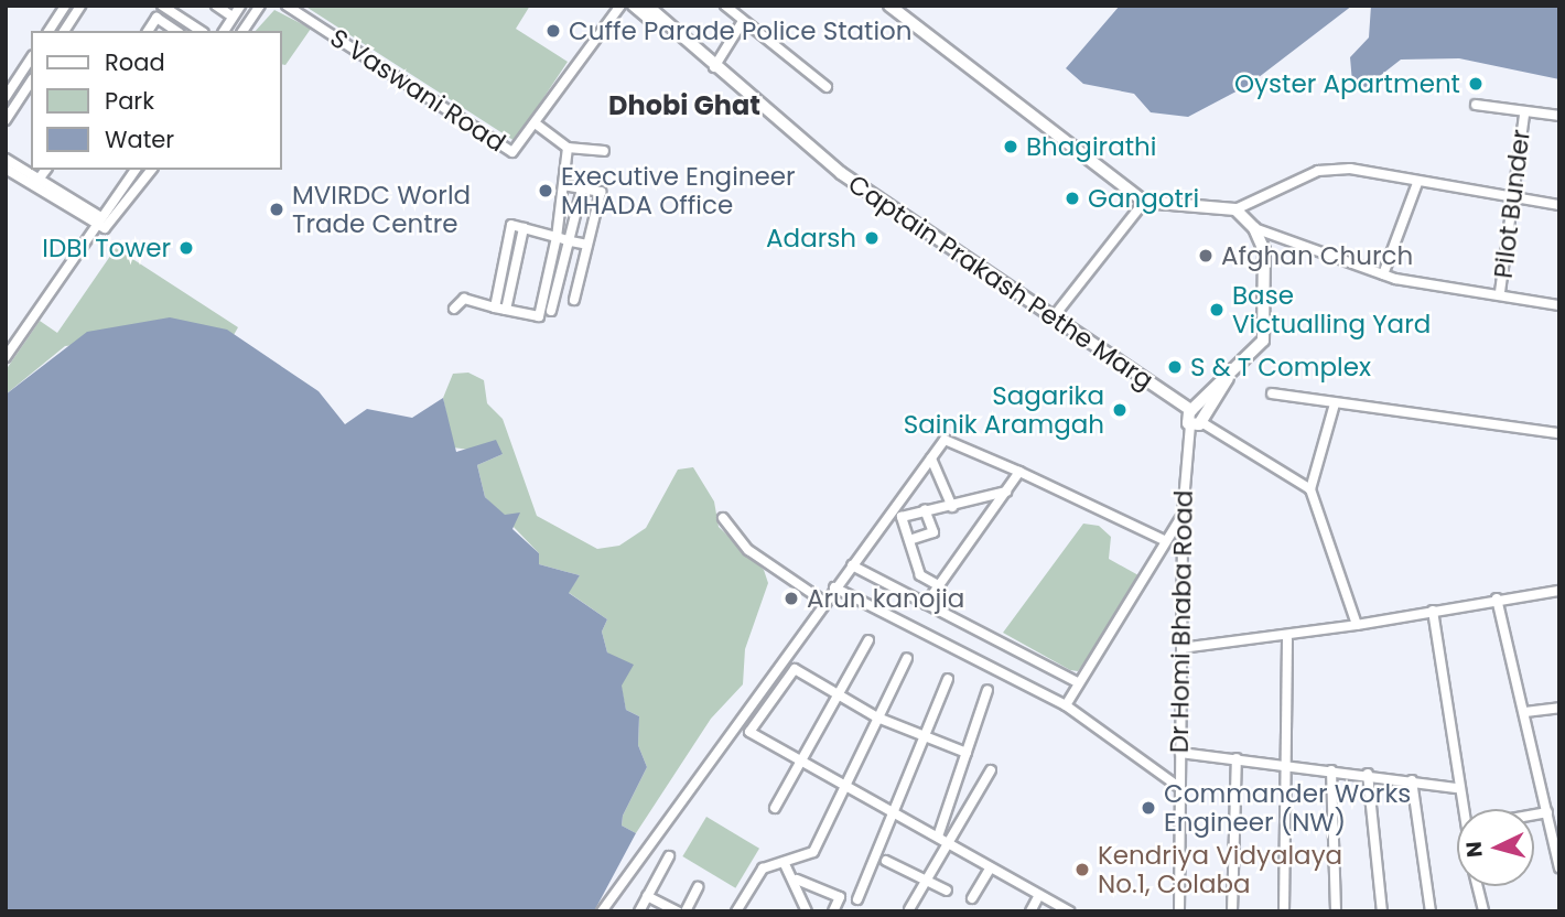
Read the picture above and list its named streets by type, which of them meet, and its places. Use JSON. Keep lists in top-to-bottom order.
{
  "streets": {
    "main road": ["Captain Prakash Pethe Marg"],
    "street": ["S Vaswani Road", "Pilot Bunder", "Dr Homi Bhaba Road"]
  },
  "crossings": [
    ["Captain Prakash Pethe Marg", "Dr Homi Bhaba Road"]
  ],
  "districts": ["Dhobi Ghat"],
  "places": [
    "Cuffe Parade Police Station",
    "Oyster Apartment",
    "Bhagirathi",
    "Executive Engineer MHADA Office",
    "Gangotri",
    "MVIRDC World Trade Centre",
    "Adarsh",
    "IDBI Tower",
    "Afghan Church",
    "Base Victualling Yard",
    "S & T Complex",
    "Sagarika Sainik Aramgah",
    "Arun kanojia",
    "Commander Works Engineer (NW)",
    "Kendriya Vidyalaya No.1, Colaba"
  ],
  "legend": ["Road", "Park", "Water"],
  "north": "left"
}
